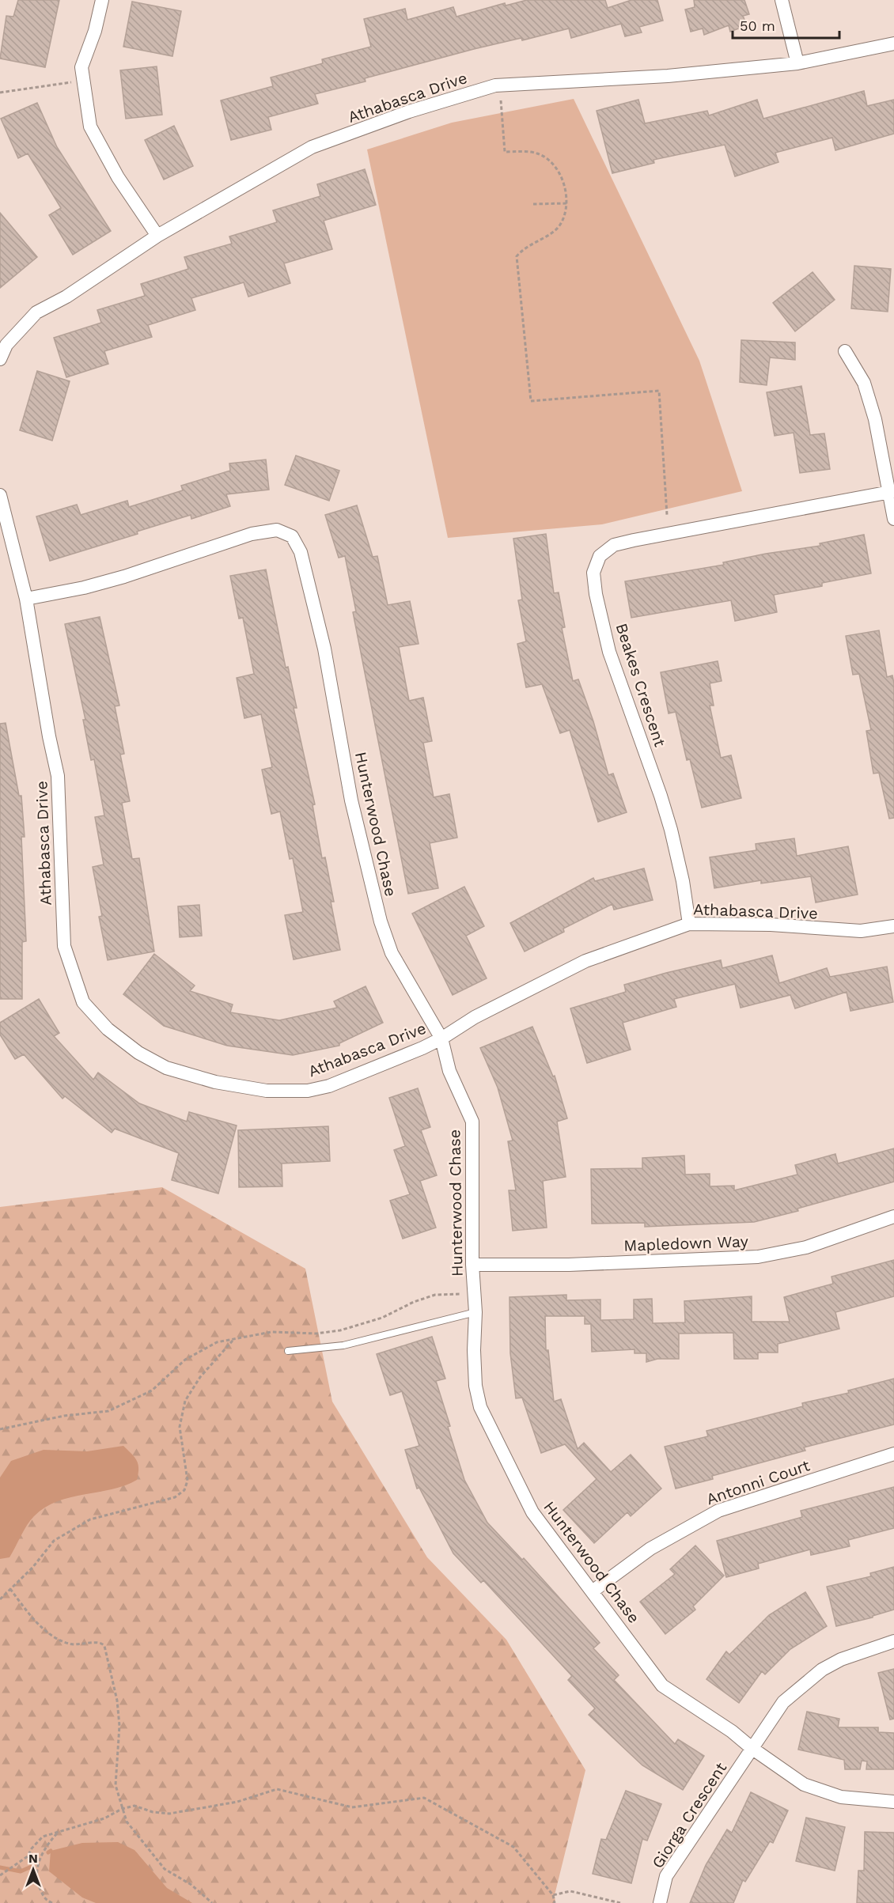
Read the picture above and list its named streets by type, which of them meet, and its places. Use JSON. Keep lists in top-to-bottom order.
{
  "streets": {
    "street": [
      "Athabasca Drive",
      "Beakes Crescent",
      "Hunterwood Chase",
      "Mapledown Way",
      "Antonni Court",
      "Giorga Crescent"
    ]
  },
  "crossings": [
    ["Athabasca Drive", "Beakes Crescent"],
    ["Athabasca Drive", "Hunterwood Chase"],
    ["Hunterwood Chase", "Mapledown Way"],
    ["Hunterwood Chase", "Antonni Court"],
    ["Hunterwood Chase", "Giorga Crescent"]
  ],
  "scale_bar": "50 m",
  "north": "top"
}
